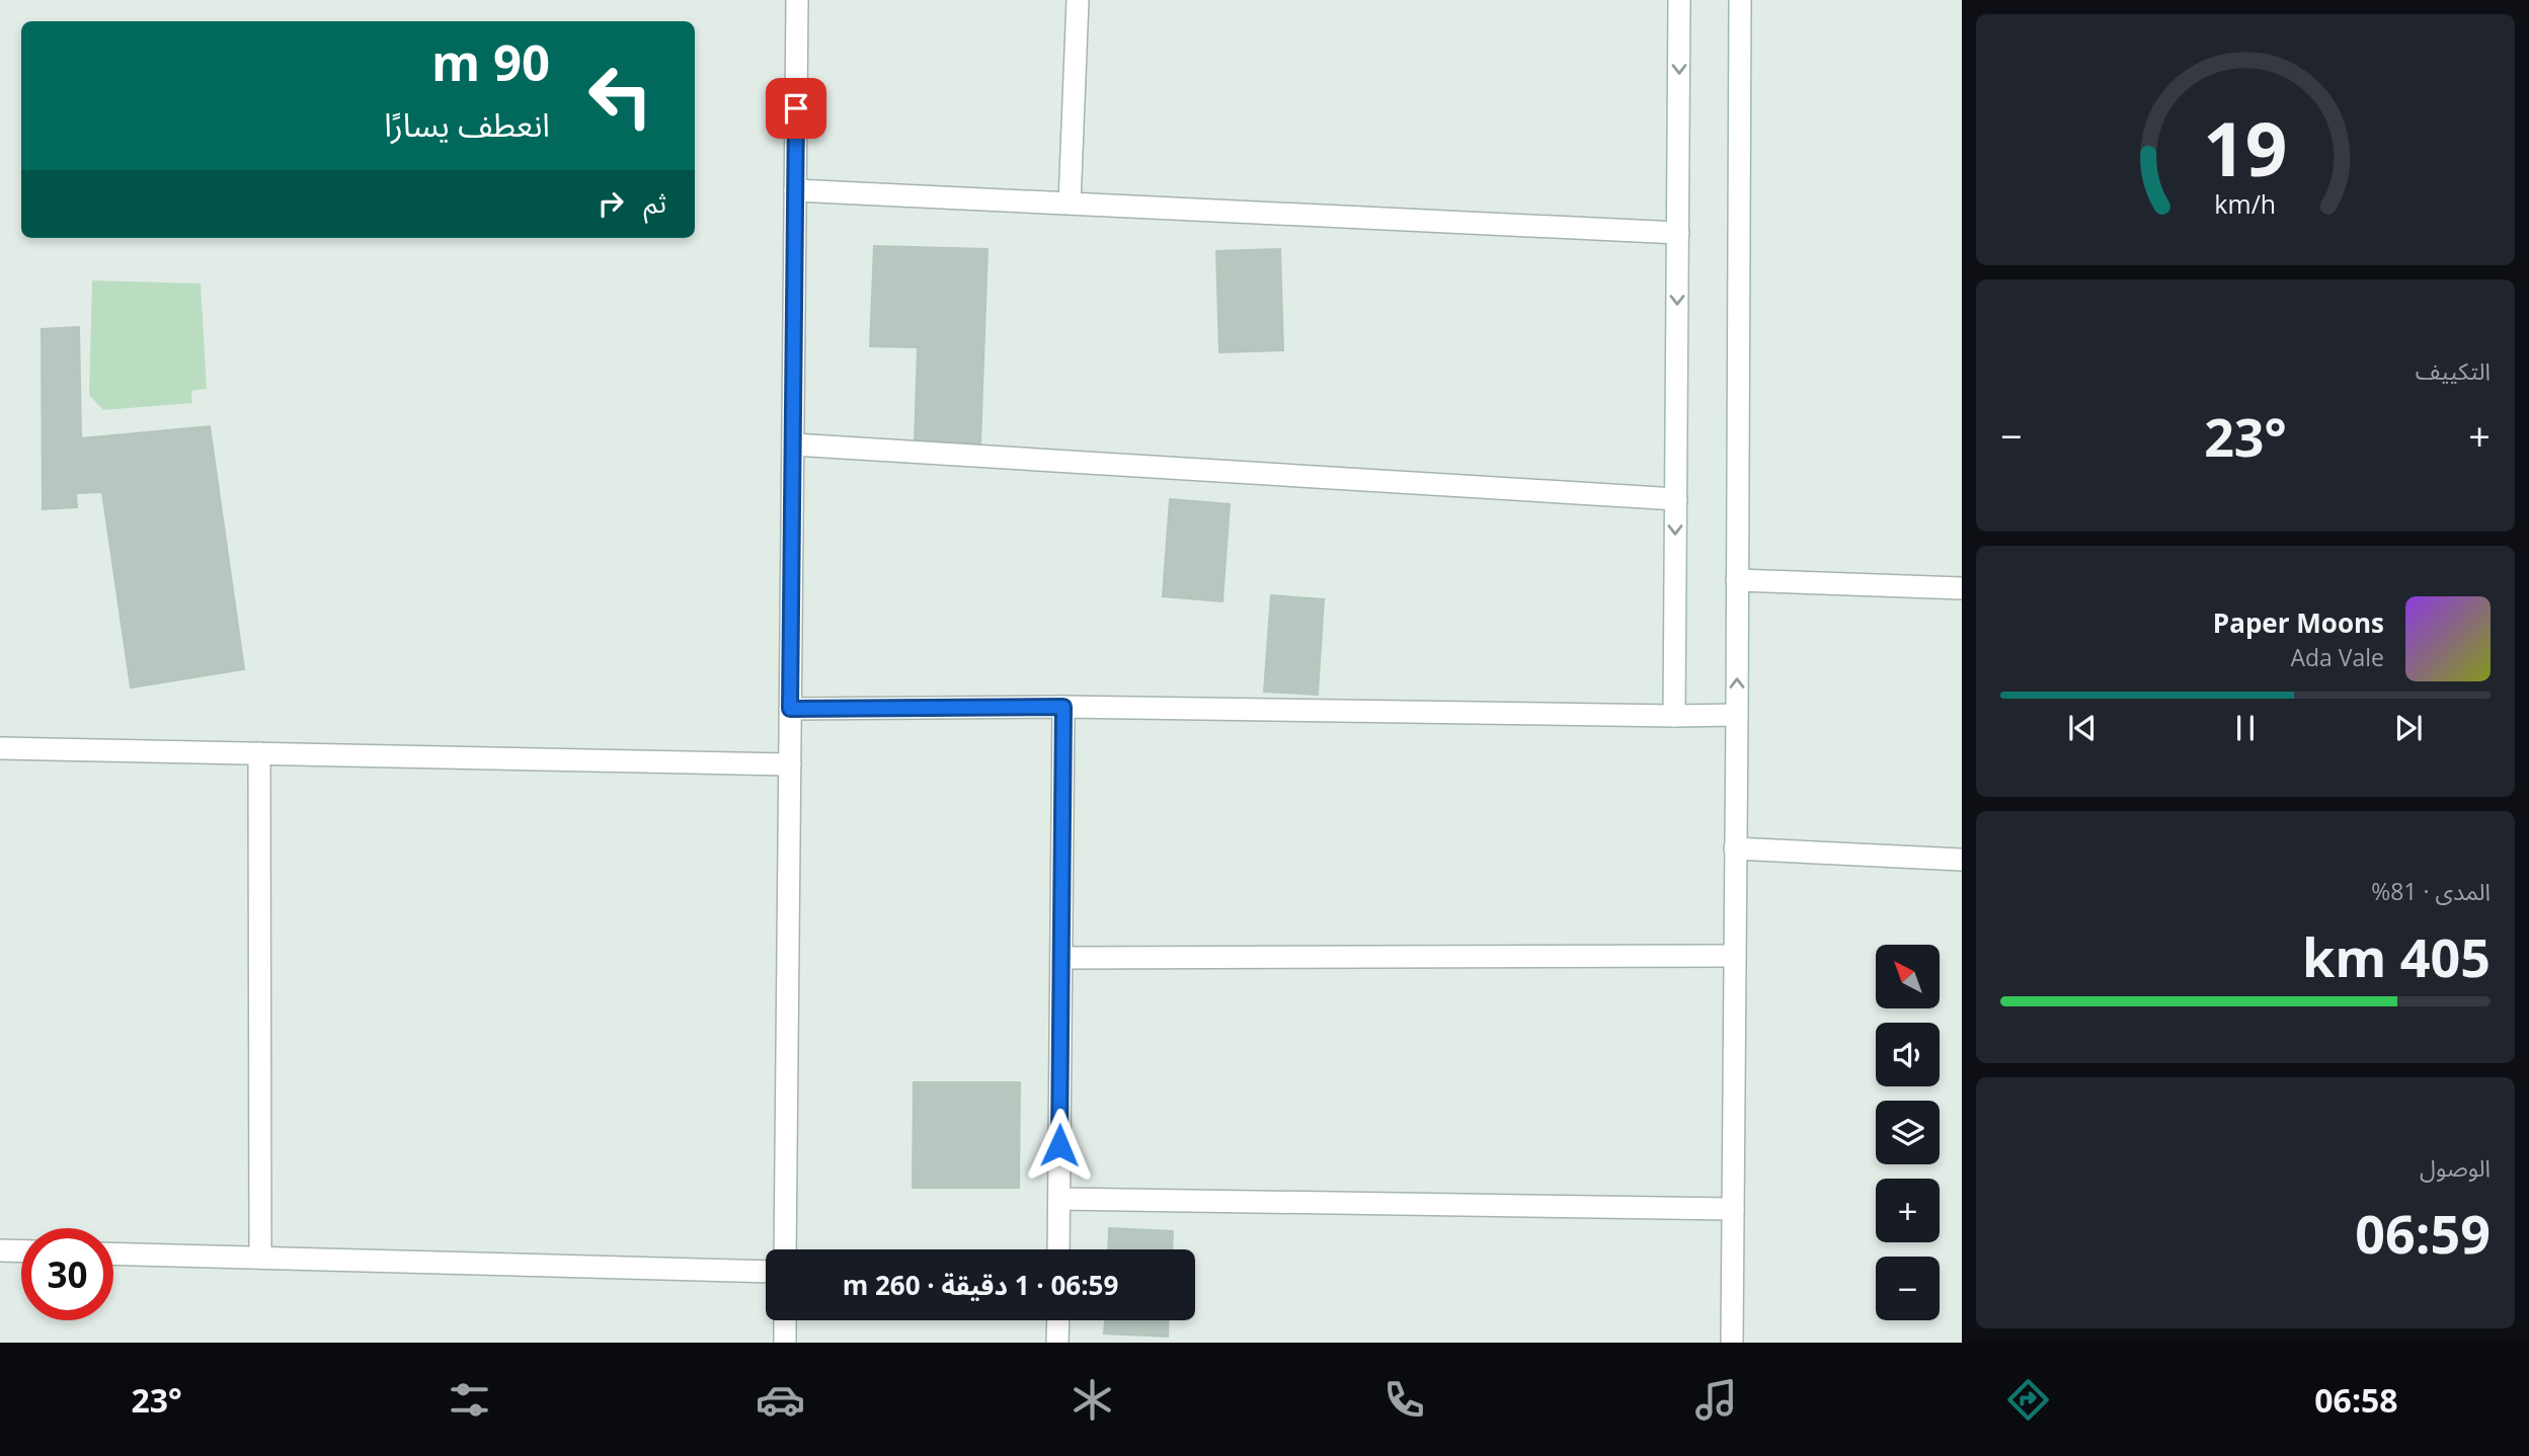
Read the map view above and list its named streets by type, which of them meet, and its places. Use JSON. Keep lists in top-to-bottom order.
{
  "north": "top left",
  "page": {
    "turn": ["90 m", "انعطف يسارًا"],
    "then": "ثم",
    "tile": [
      "التكييف",
      ["المدى · 81%", "405 km"],
      ["الوصول", "06:59"]
    ],
    "heat": ["−", "23°", "+"],
    "song": ["Paper Moons", "Ada Vale"],
    "map_buttons": ["+", "−"],
    "limit": "30",
    "trip": "06:59 · 1 دقيقة · 260 m",
    "tabs": ["06:58", "23°"],
    "gauge": ["19", "km/h"]
  }
}
